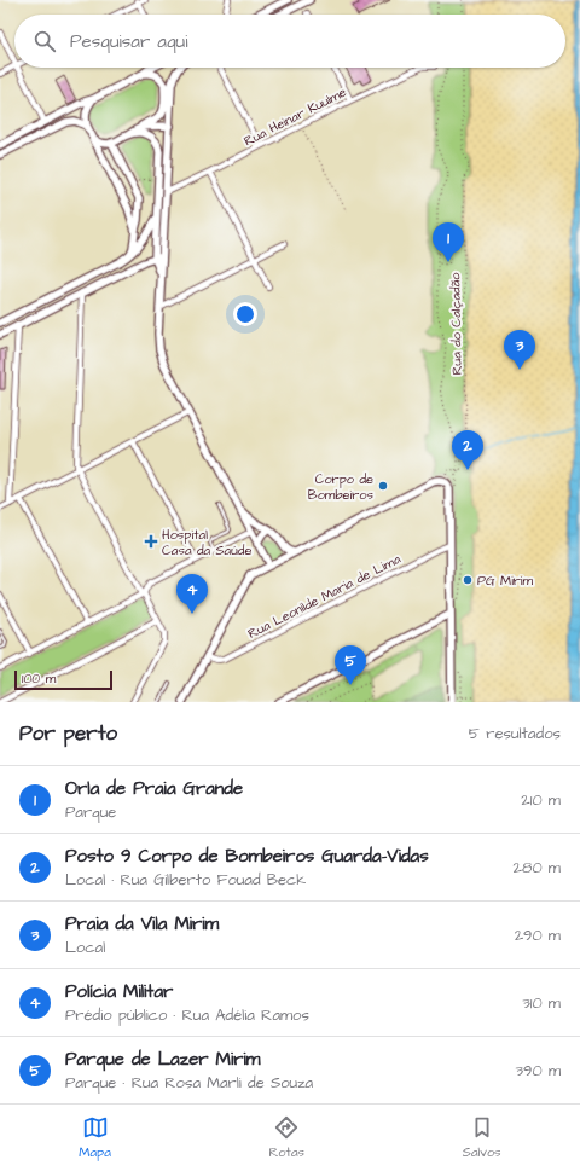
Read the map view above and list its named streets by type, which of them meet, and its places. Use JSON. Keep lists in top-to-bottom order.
{
  "streets": {
    "street": ["Rua Heinar Kuulme", "Rua Leonilde Maria de Lima"],
    "path": ["Rua do Calçadão"]
  },
  "places": {
    "other": ["Corpo de Bombeiros", "PG Mirim"],
    "health": ["Hospital Casa da Saúde"]
  },
  "scale_bar": "100 m",
  "page": {
    "search": "Pesquisar aqui",
    "pins": [
      "1",
      "3",
      "2",
      "4",
      "5"
    ],
    "scale": "100 m",
    "heading": ["Por perto", "5 resultados"],
    "list": [
      {
        "mark": "1",
        "name": "Orla de Praia Grande",
        "note": "Parque",
        "value": "210 m"
      },
      {
        "mark": "2",
        "name": "Posto 9 Corpo de Bombeiros Guarda-Vidas",
        "note": "Local · Rua Gilberto Fouad Beck",
        "value": "280 m"
      },
      {
        "mark": "3",
        "name": "Praia da Vila Mirim",
        "note": "Local",
        "value": "290 m"
      },
      {
        "mark": "4",
        "name": "Polícia Militar",
        "note": "Prédio público · Rua Adélia Ramos",
        "value": "310 m"
      },
      {
        "mark": "5",
        "name": "Parque de Lazer Mirim",
        "note": "Parque · Rua Rosa Marli de Souza",
        "value": "390 m"
      }
    ],
    "nav": ["Mapa", "Rotas", "Salvos"]
  }
}
